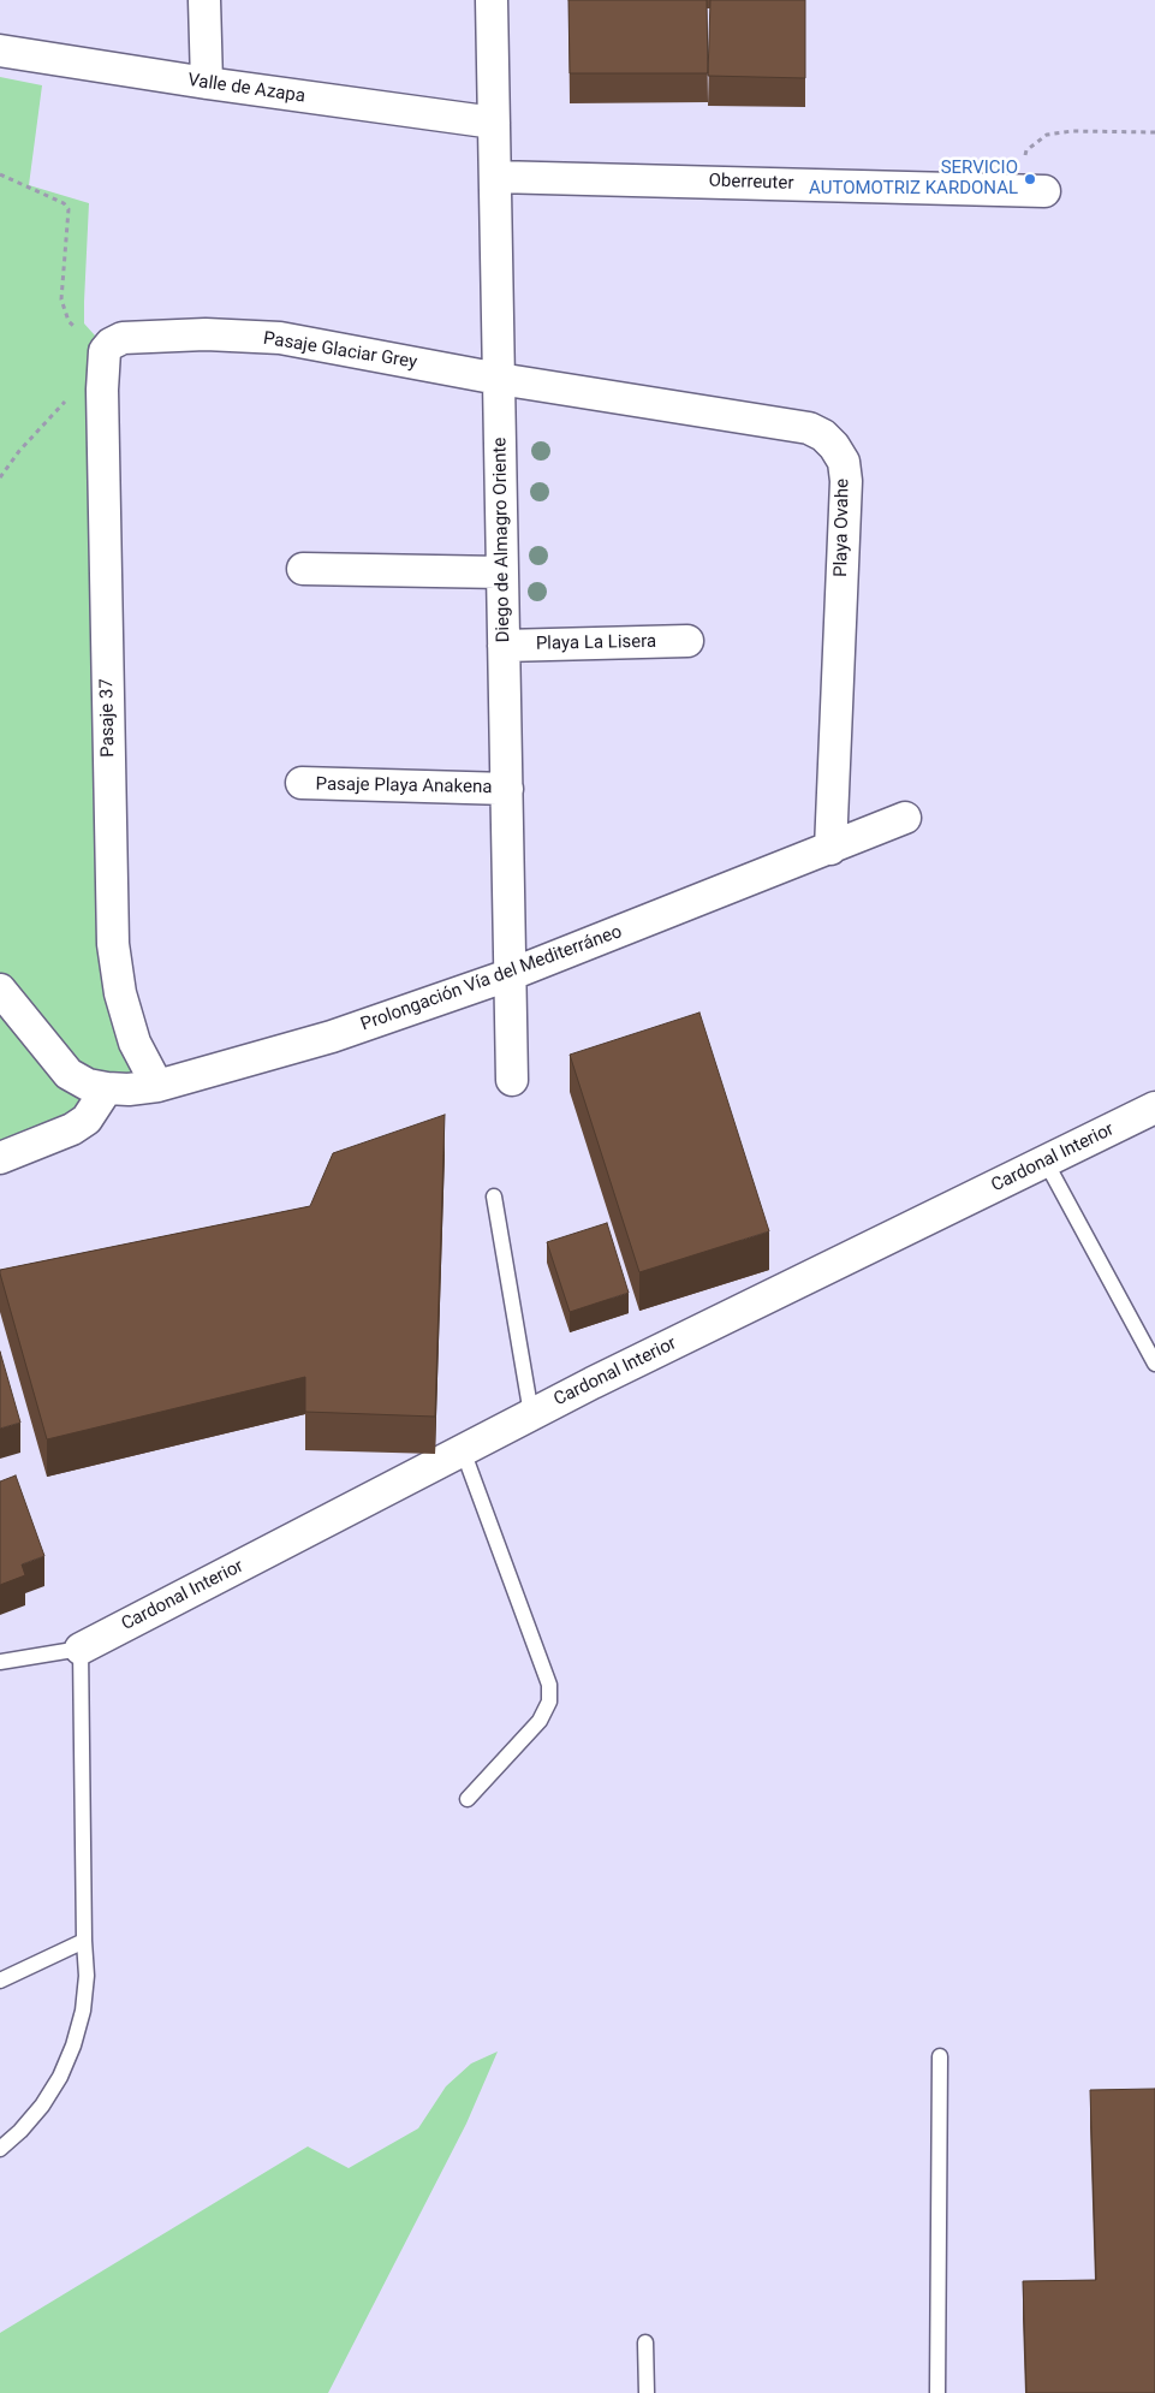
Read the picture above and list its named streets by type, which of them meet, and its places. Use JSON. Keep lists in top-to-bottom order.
{
  "streets": {
    "street": [
      "Valle de Azapa",
      "Oberreuter",
      "Pasaje Glaciar Grey",
      "Playa Ovahe",
      "Diego de Almagro Oriente",
      "Playa La Lisera",
      "Pasaje 37",
      "Pasaje Playa Anakena",
      "Prolongación Vía del Mediterráneo",
      "Cardonal Interior"
    ]
  },
  "crossings": [
    ["Valle de Azapa", "Diego de Almagro Oriente"],
    ["Oberreuter", "Diego de Almagro Oriente"],
    ["Pasaje Glaciar Grey", "Playa Ovahe"],
    ["Pasaje Glaciar Grey", "Diego de Almagro Oriente"],
    ["Pasaje Glaciar Grey", "Pasaje 37"],
    ["Playa Ovahe", "Diego de Almagro Oriente"],
    ["Playa Ovahe", "Prolongación Vía del Mediterráneo"],
    ["Diego de Almagro Oriente", "Playa La Lisera"],
    ["Diego de Almagro Oriente", "Pasaje Playa Anakena"],
    ["Diego de Almagro Oriente", "Prolongación Vía del Mediterráneo"],
    ["Pasaje 37", "Prolongación Vía del Mediterráneo"]
  ],
  "places": ["SERVICIO AUTOMOTRIZ KARDONAL"]
}
